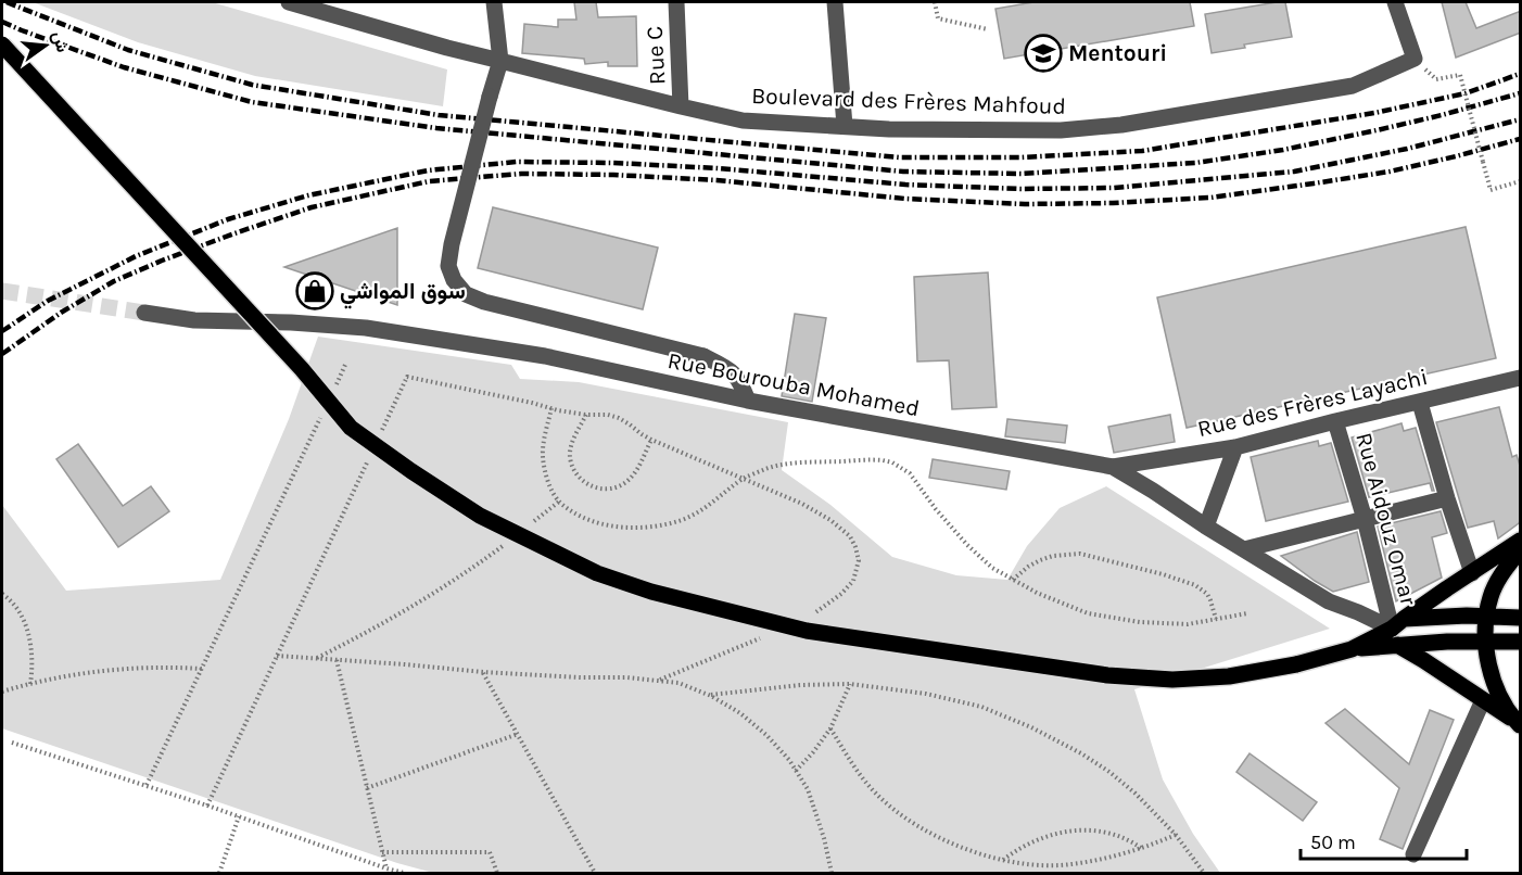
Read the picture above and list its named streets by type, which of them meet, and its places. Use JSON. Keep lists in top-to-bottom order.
{
  "streets": {
    "street": [
      "Rue C",
      "Boulevard des Frères Mahfoud",
      "Rue Bourouba Mohamed",
      "Rue des Frères Layachi",
      "Rue Aidouz Omar"
    ]
  },
  "crossings": [
    ["Rue C", "Boulevard des Frères Mahfoud"],
    ["Rue Bourouba Mohamed", "Rue des Frères Layachi"],
    ["Rue Bourouba Mohamed", "Rue Aidouz Omar"],
    ["Rue des Frères Layachi", "Rue Aidouz Omar"]
  ],
  "places": {
    "school or university": ["Mentouri"],
    "shop": ["سوق المواشي"]
  },
  "scale_bar": "50 m",
  "north": "right"
}
